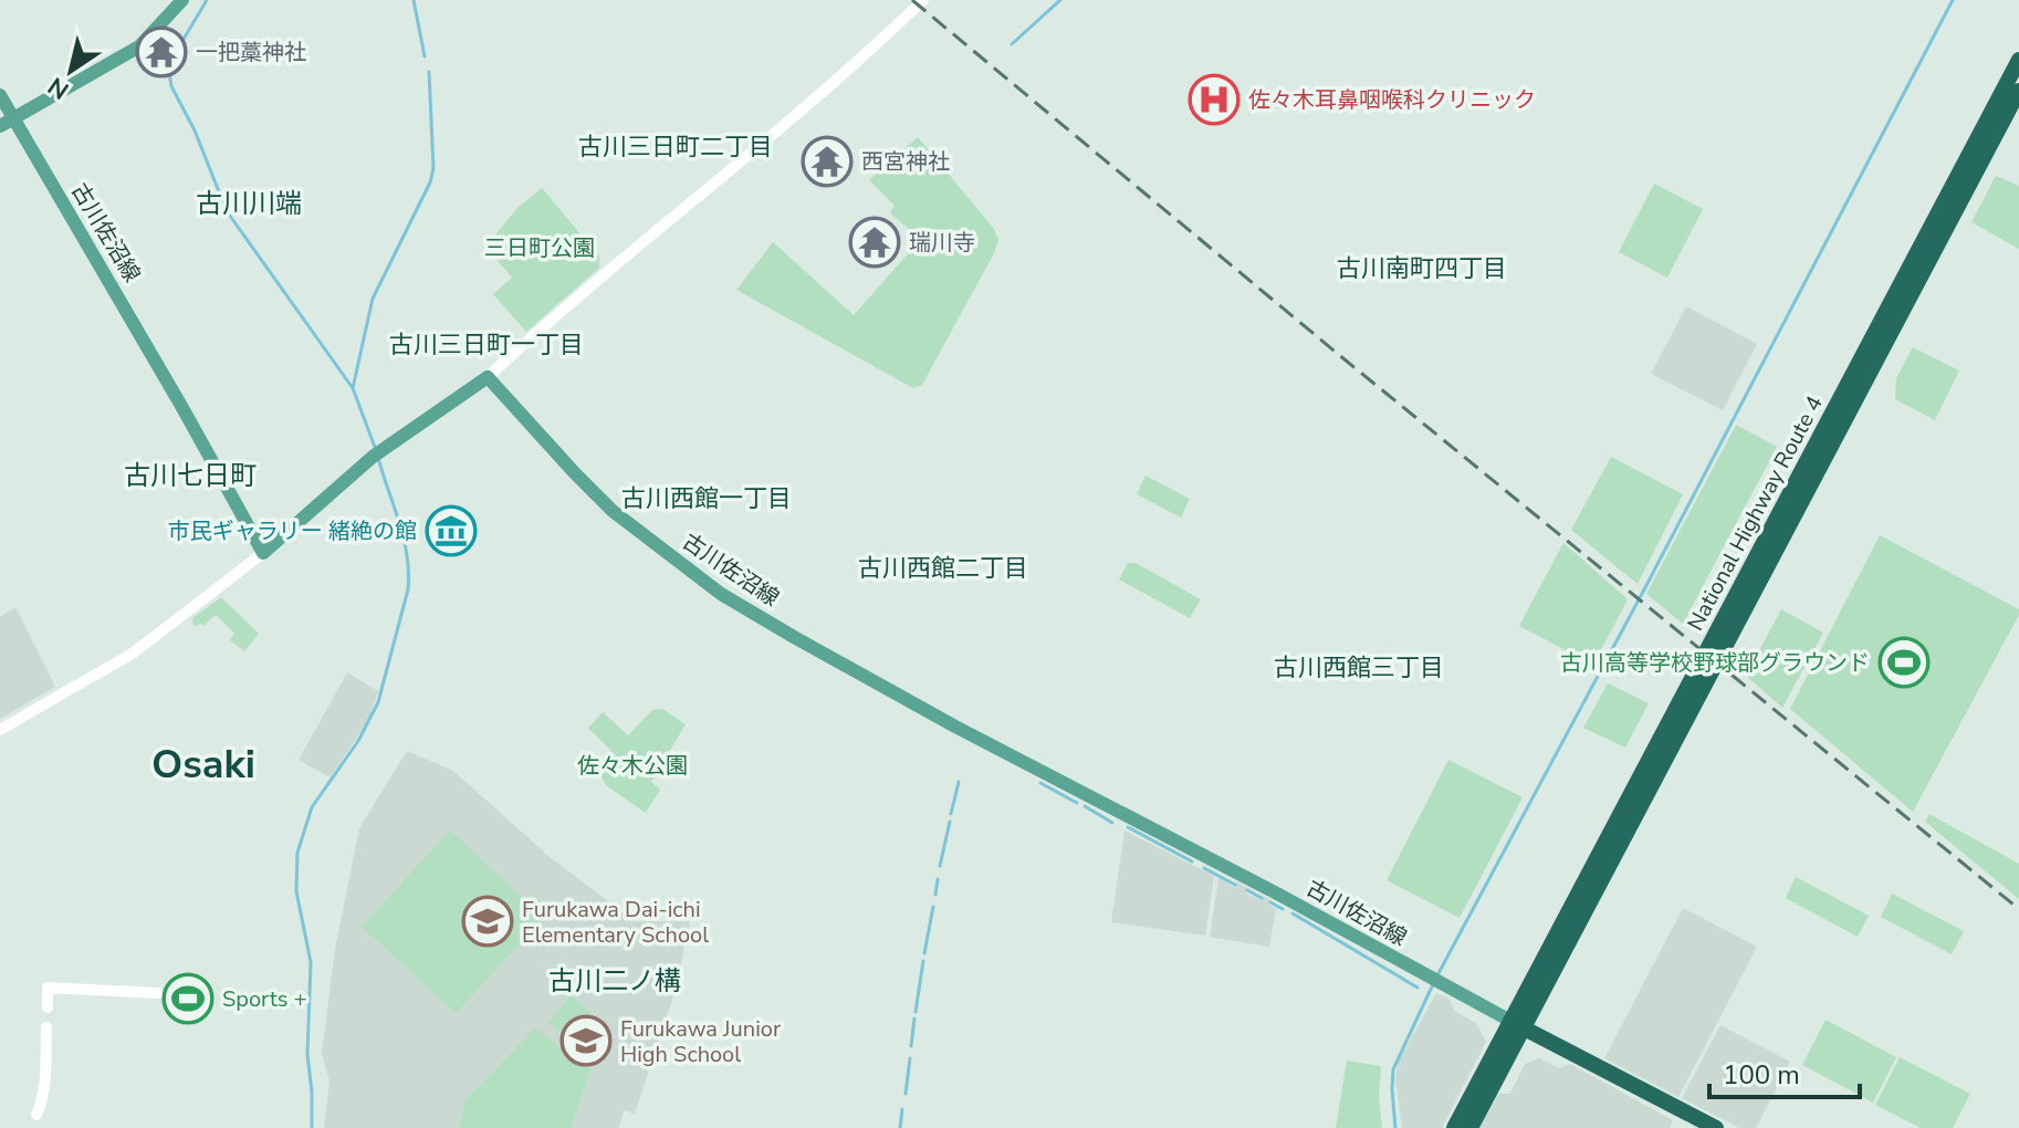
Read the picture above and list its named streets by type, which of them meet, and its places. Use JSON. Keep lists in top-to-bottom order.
{
  "streets": {
    "highway": ["National Highway Route 4"],
    "main road": ["古川佐沼線"]
  },
  "crossings": [
    ["古川佐沼線", "National Highway Route 4"]
  ],
  "districts": [
    "古川三日町二丁目",
    "古川川端",
    "古川南町四丁目",
    "古川三日町一丁目",
    "古川七日町",
    "古川西館一丁目",
    "古川西館二丁目",
    "古川西館三丁目",
    "Osaki",
    "古川二ノ構"
  ],
  "parks": ["三日町公園", "佐々木公園"],
  "places": {
    "temple": ["一把藁神社", "西宮神社", "瑞川寺"],
    "hospital": ["佐々木耳鼻咽喉科クリニック"],
    "museum": ["市民ギャラリー 緒絶の館"],
    "sports": ["古川高等学校野球部グラウンド", "Sports +"],
    "school or university": ["Furukawa Dai-ichi Elementary School", "Furukawa Junior High School"]
  },
  "scale_bar": "100 m",
  "north": "bottom left"
}
